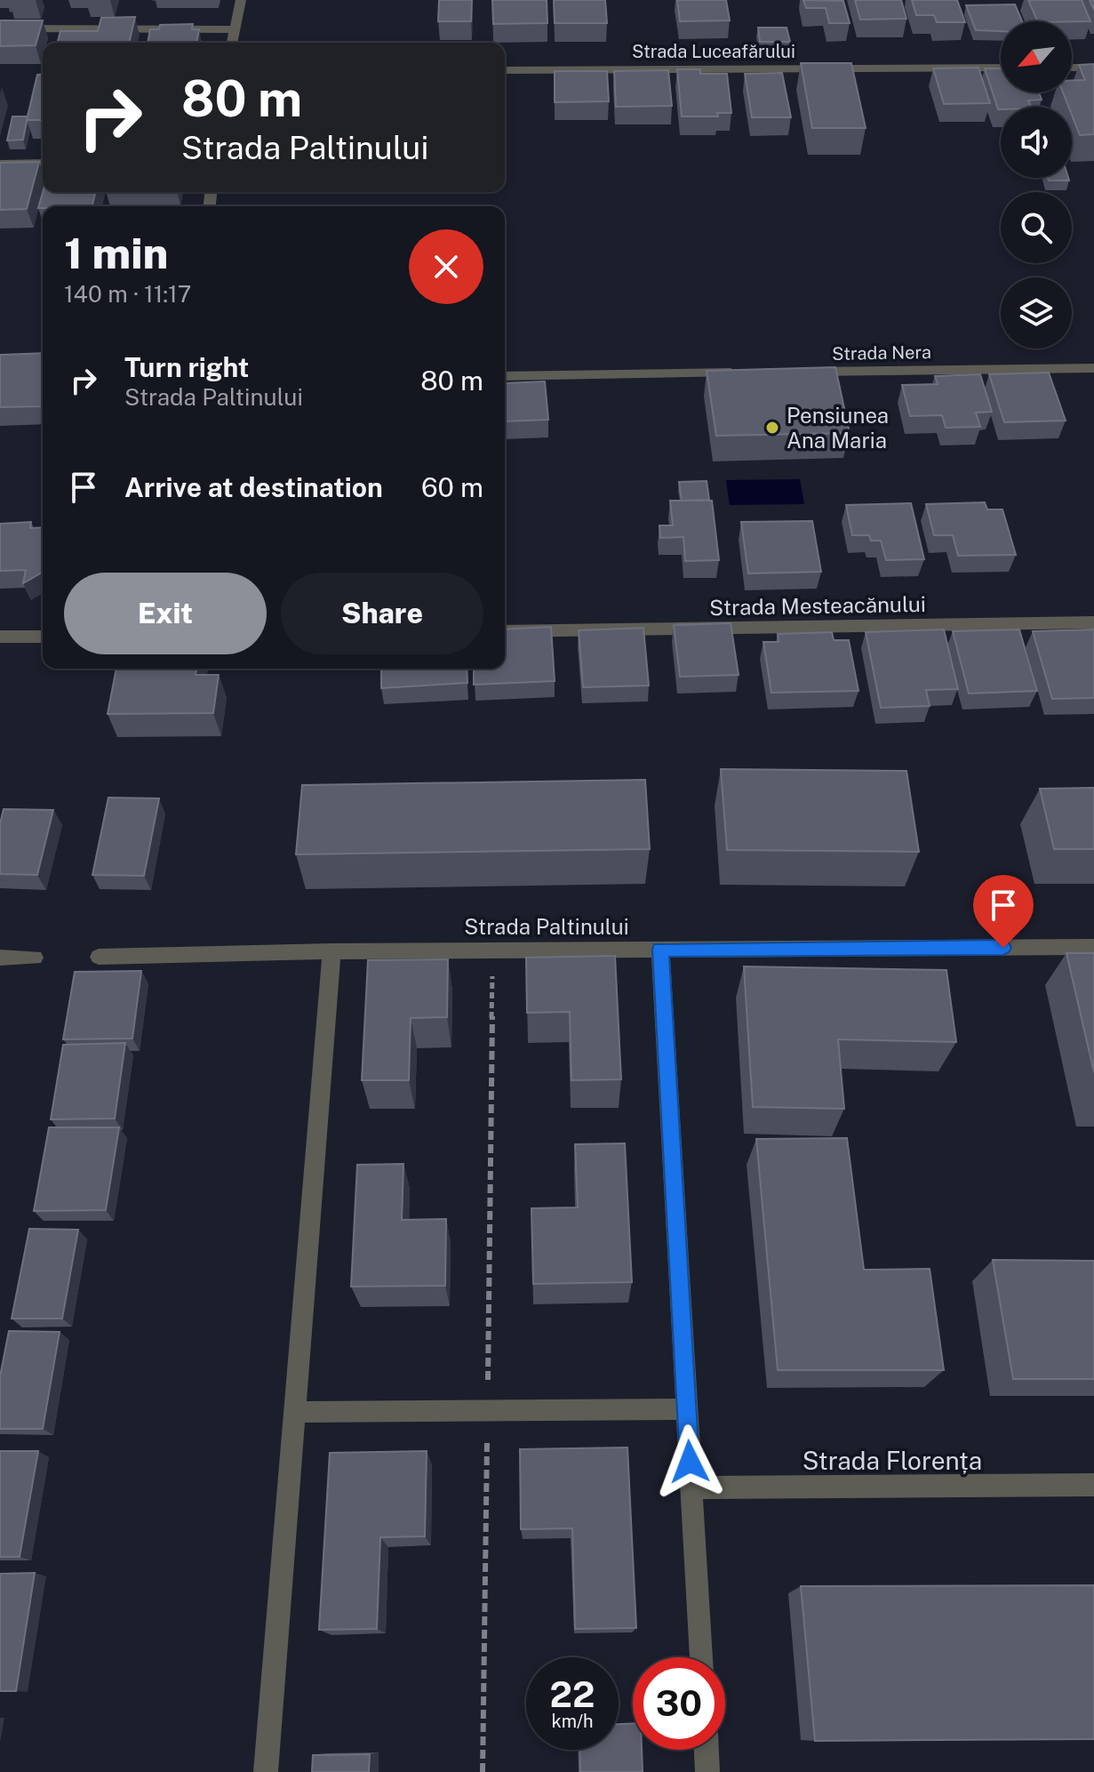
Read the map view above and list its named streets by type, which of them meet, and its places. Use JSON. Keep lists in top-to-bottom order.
{
  "streets": {
    "street": [
      "Strada Luceafărului",
      "Strada Nera",
      "Strada Mesteacănului",
      "Strada Paltinului",
      "Strada Florența"
    ]
  },
  "places": ["Pensiunea Ana Maria"],
  "north": "bottom left",
  "page": {
    "turn": ["80 m", "Strada Paltinului"],
    "heading": ["1 min", "140 m · 11:17"],
    "list": [
      {
        "name": "Turn right",
        "note": "Strada Paltinului",
        "value": "80 m"
      },
      {
        "name": "Arrive at destination",
        "value": "60 m"
      }
    ],
    "buttons": ["Exit", "Share"],
    "speed": "22 km/h",
    "limit": "30"
  }
}
